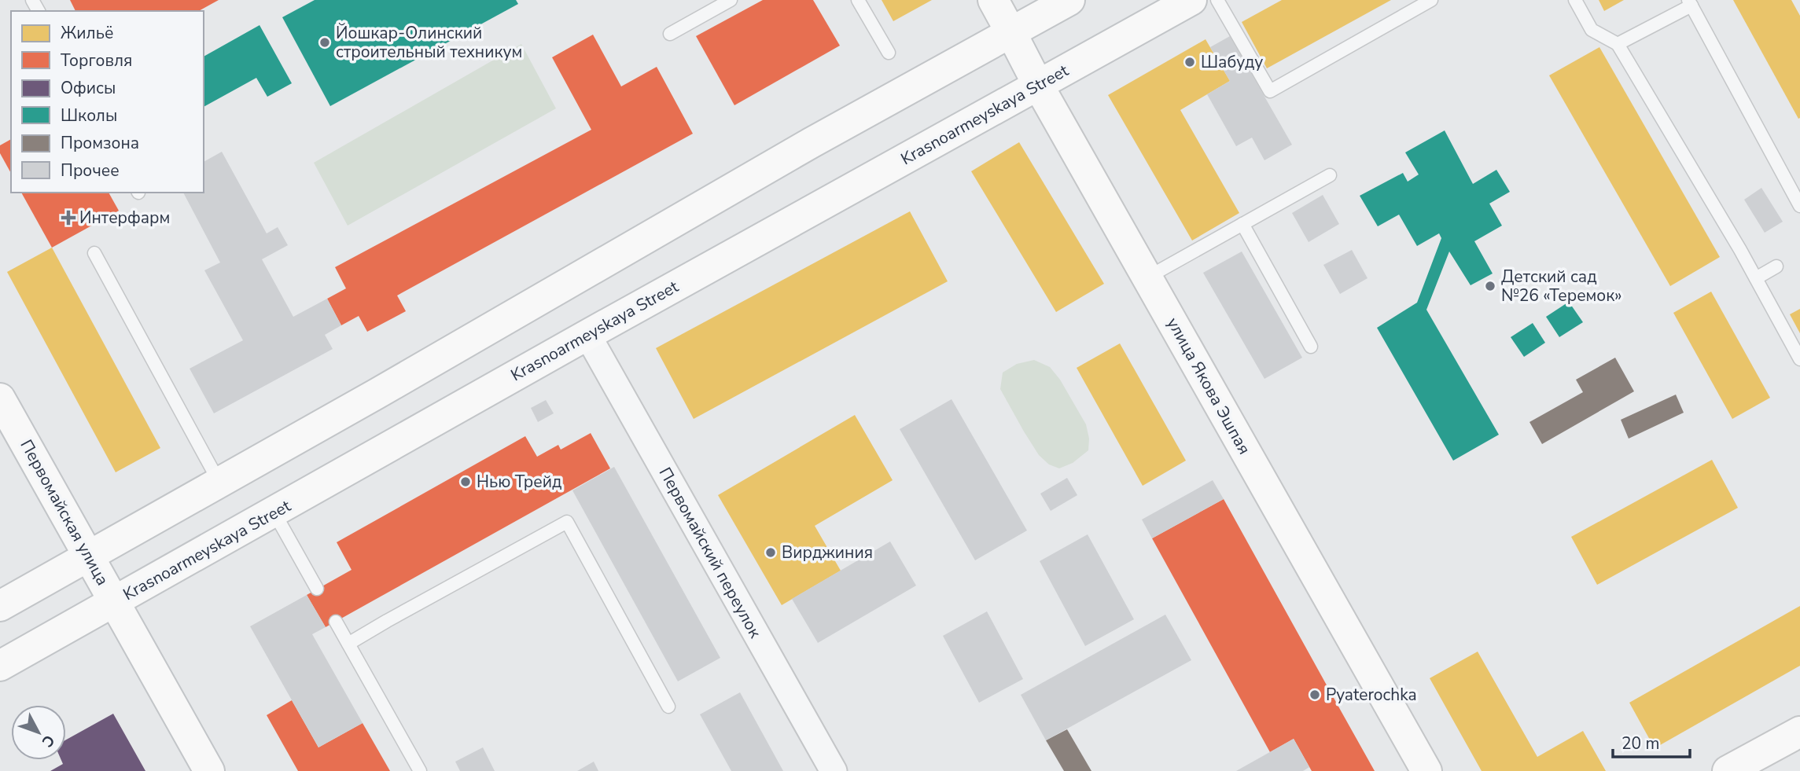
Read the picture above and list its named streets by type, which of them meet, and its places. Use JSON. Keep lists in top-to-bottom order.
{
  "streets": {
    "main road": ["Krasnoarmeyskaya Street", "улица Якова Эшпая", "Первомайская улица"],
    "street": ["Первомайский переулок"]
  },
  "crossings": [
    ["Krasnoarmeyskaya Street", "улица Якова Эшпая"],
    ["Krasnoarmeyskaya Street", "Первомайская улица"],
    ["Krasnoarmeyskaya Street", "Первомайский переулок"]
  ],
  "places": {
    "other": [
      "Йошкар-Олинский строительный техникум",
      "Шабуду",
      "Детский сад №26 «Теремок»",
      "Нью Трейд",
      "Вирджиния",
      "Pyaterochka"
    ],
    "health": ["Интерфарм"]
  },
  "legend": [
    "Жильё",
    "Торговля",
    "Офисы",
    "Школы",
    "Промзона",
    "Прочее"
  ],
  "scale_bar": "20 m",
  "north": "bottom right"
}
